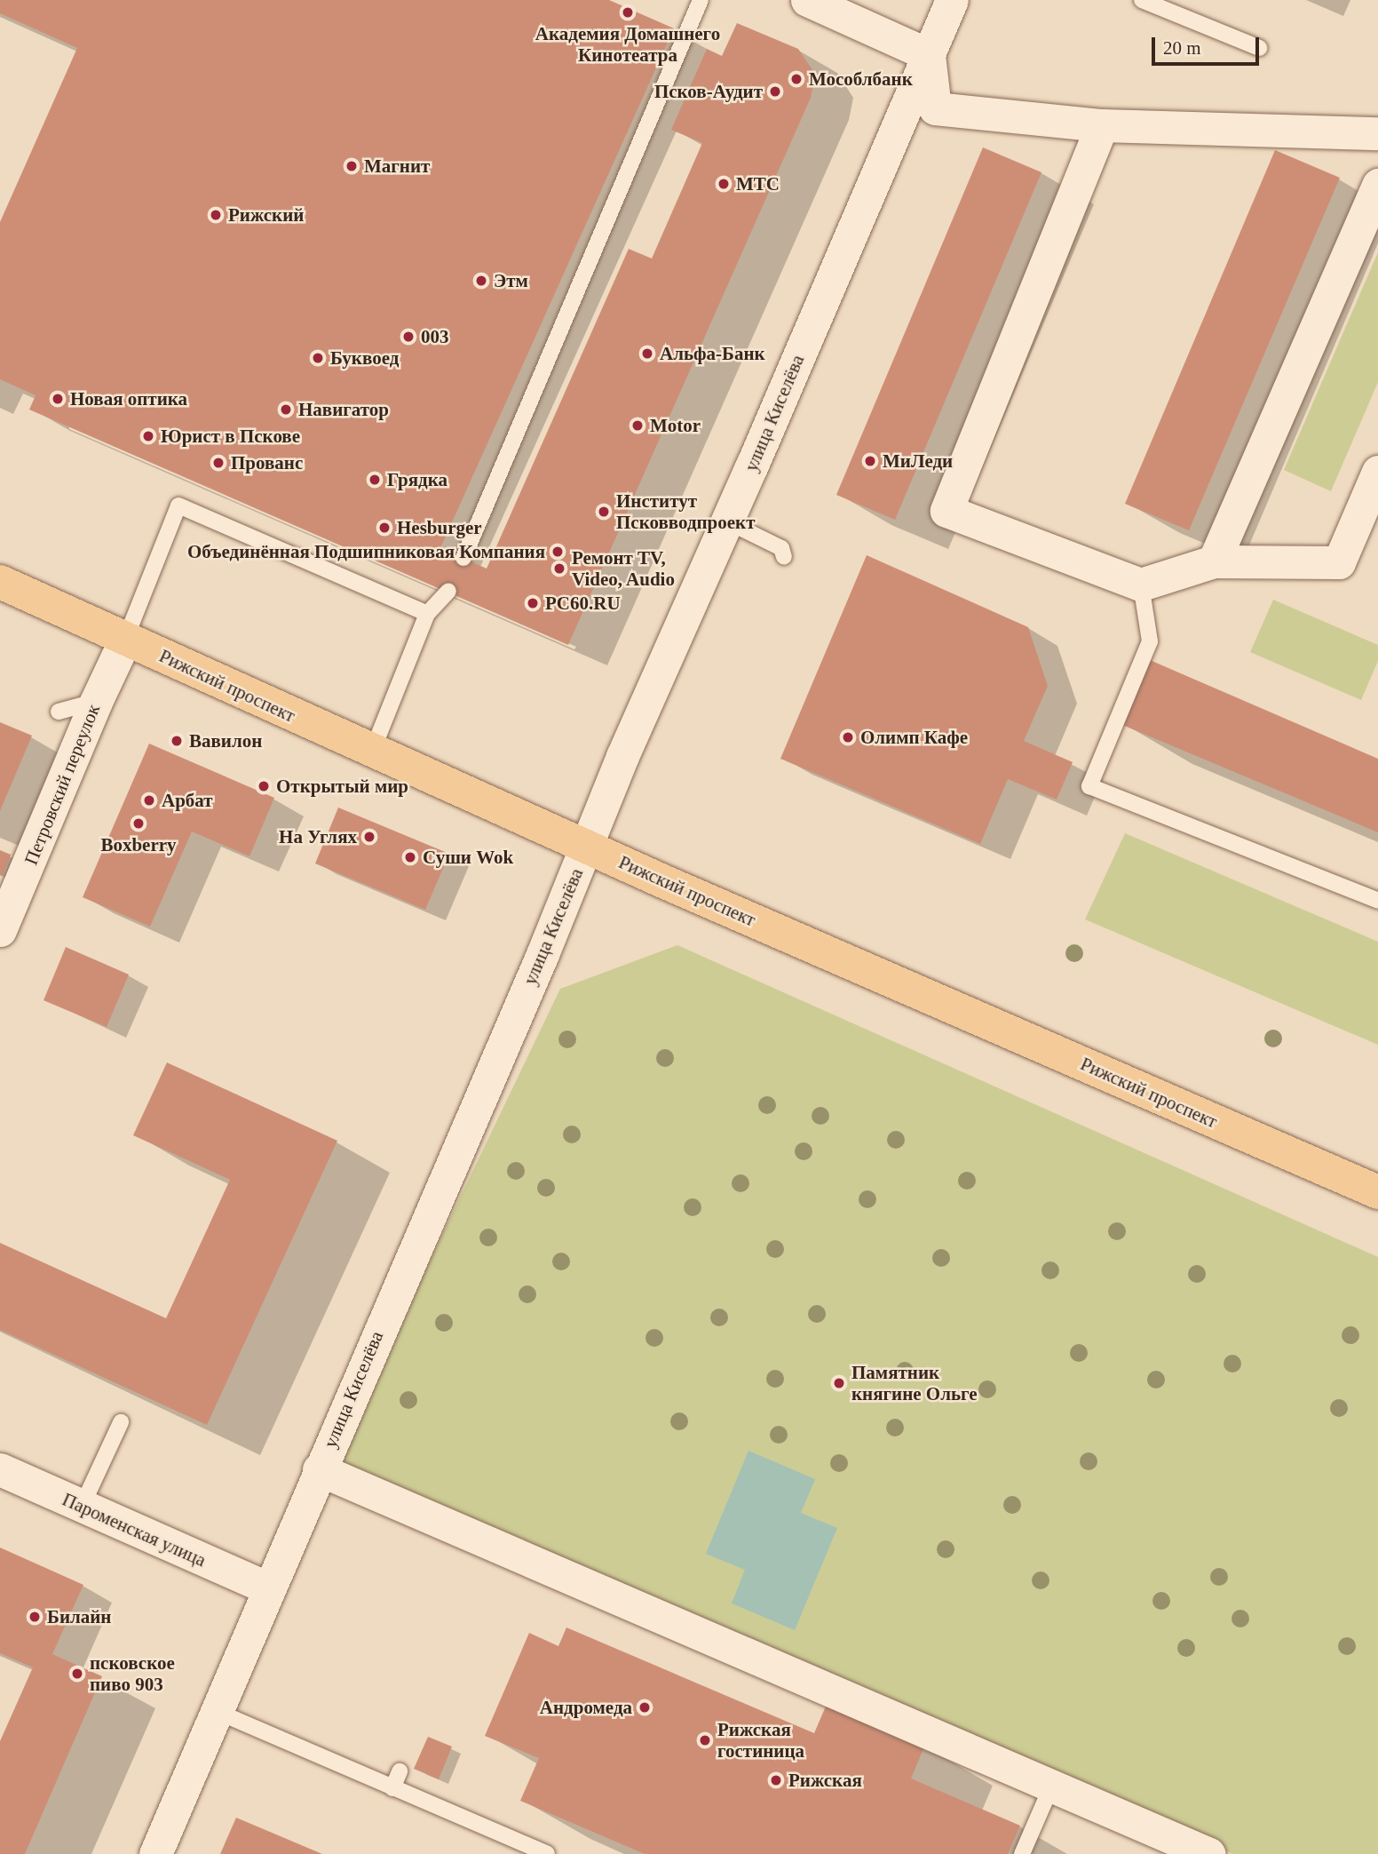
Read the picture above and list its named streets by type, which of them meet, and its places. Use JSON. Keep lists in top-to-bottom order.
{
  "streets": {
    "main road": ["Рижский проспект"],
    "street": ["улица Киселёва", "Петровский переулок", "Пароменская улица"]
  },
  "crossings": [
    ["улица Киселёва", "Рижский проспект"],
    ["улица Киселёва", "Пароменская улица"],
    ["Рижский проспект", "Петровский переулок"]
  ],
  "places": [
    "Академия Домашнего Кинотеатра",
    "Мособлбанк",
    "Псков-Аудит",
    "Магнит",
    "МТС",
    "Рижский",
    "Этм",
    "003",
    "Альфа-Банк",
    "Буквоед",
    "Новая оптика",
    "Навигатор",
    "Motor",
    "Юрист в Пскове",
    "МиЛеди",
    "Прованс",
    "Грядка",
    "Институт Псковводпроект",
    "Hesburger",
    "Объединённая Подшипниковая Компания",
    "Ремонт TV, Video, Audio",
    "PC60.RU",
    "Олимп Кафе",
    "Вавилон",
    "Открытый мир",
    "Арбат",
    "Boxberry",
    "На Углях",
    "Суши Wok",
    "Памятник княгине Ольге",
    "Билайн",
    "псковское пиво 903",
    "Андромеда",
    "Рижская гостиница",
    "Рижская"
  ],
  "scale_bar": "20 m"
}
